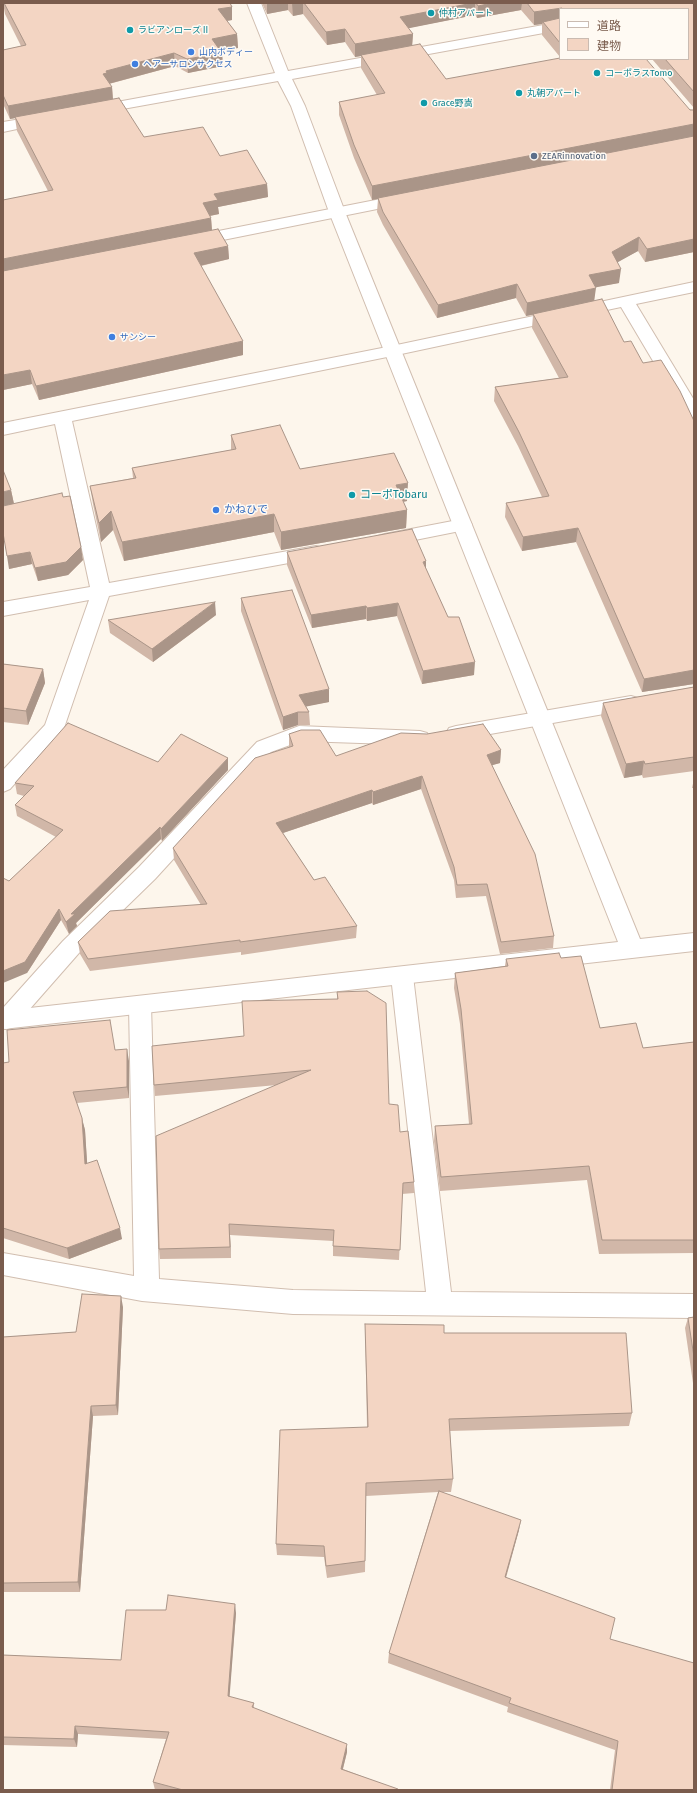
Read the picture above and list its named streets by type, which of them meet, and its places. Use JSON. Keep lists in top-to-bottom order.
{
  "places": [
    "仲村アパート",
    "ラビアンローズⅡ",
    "山内ボディー",
    "ヘアーサロンサクセス",
    "コーポラスTomo",
    "丸朝アパート",
    "Grace野嵩",
    "ZEARinnovation",
    "サンシー",
    "コーポTobaru",
    "かねひで"
  ],
  "legend": ["道路", "建物"]
}
